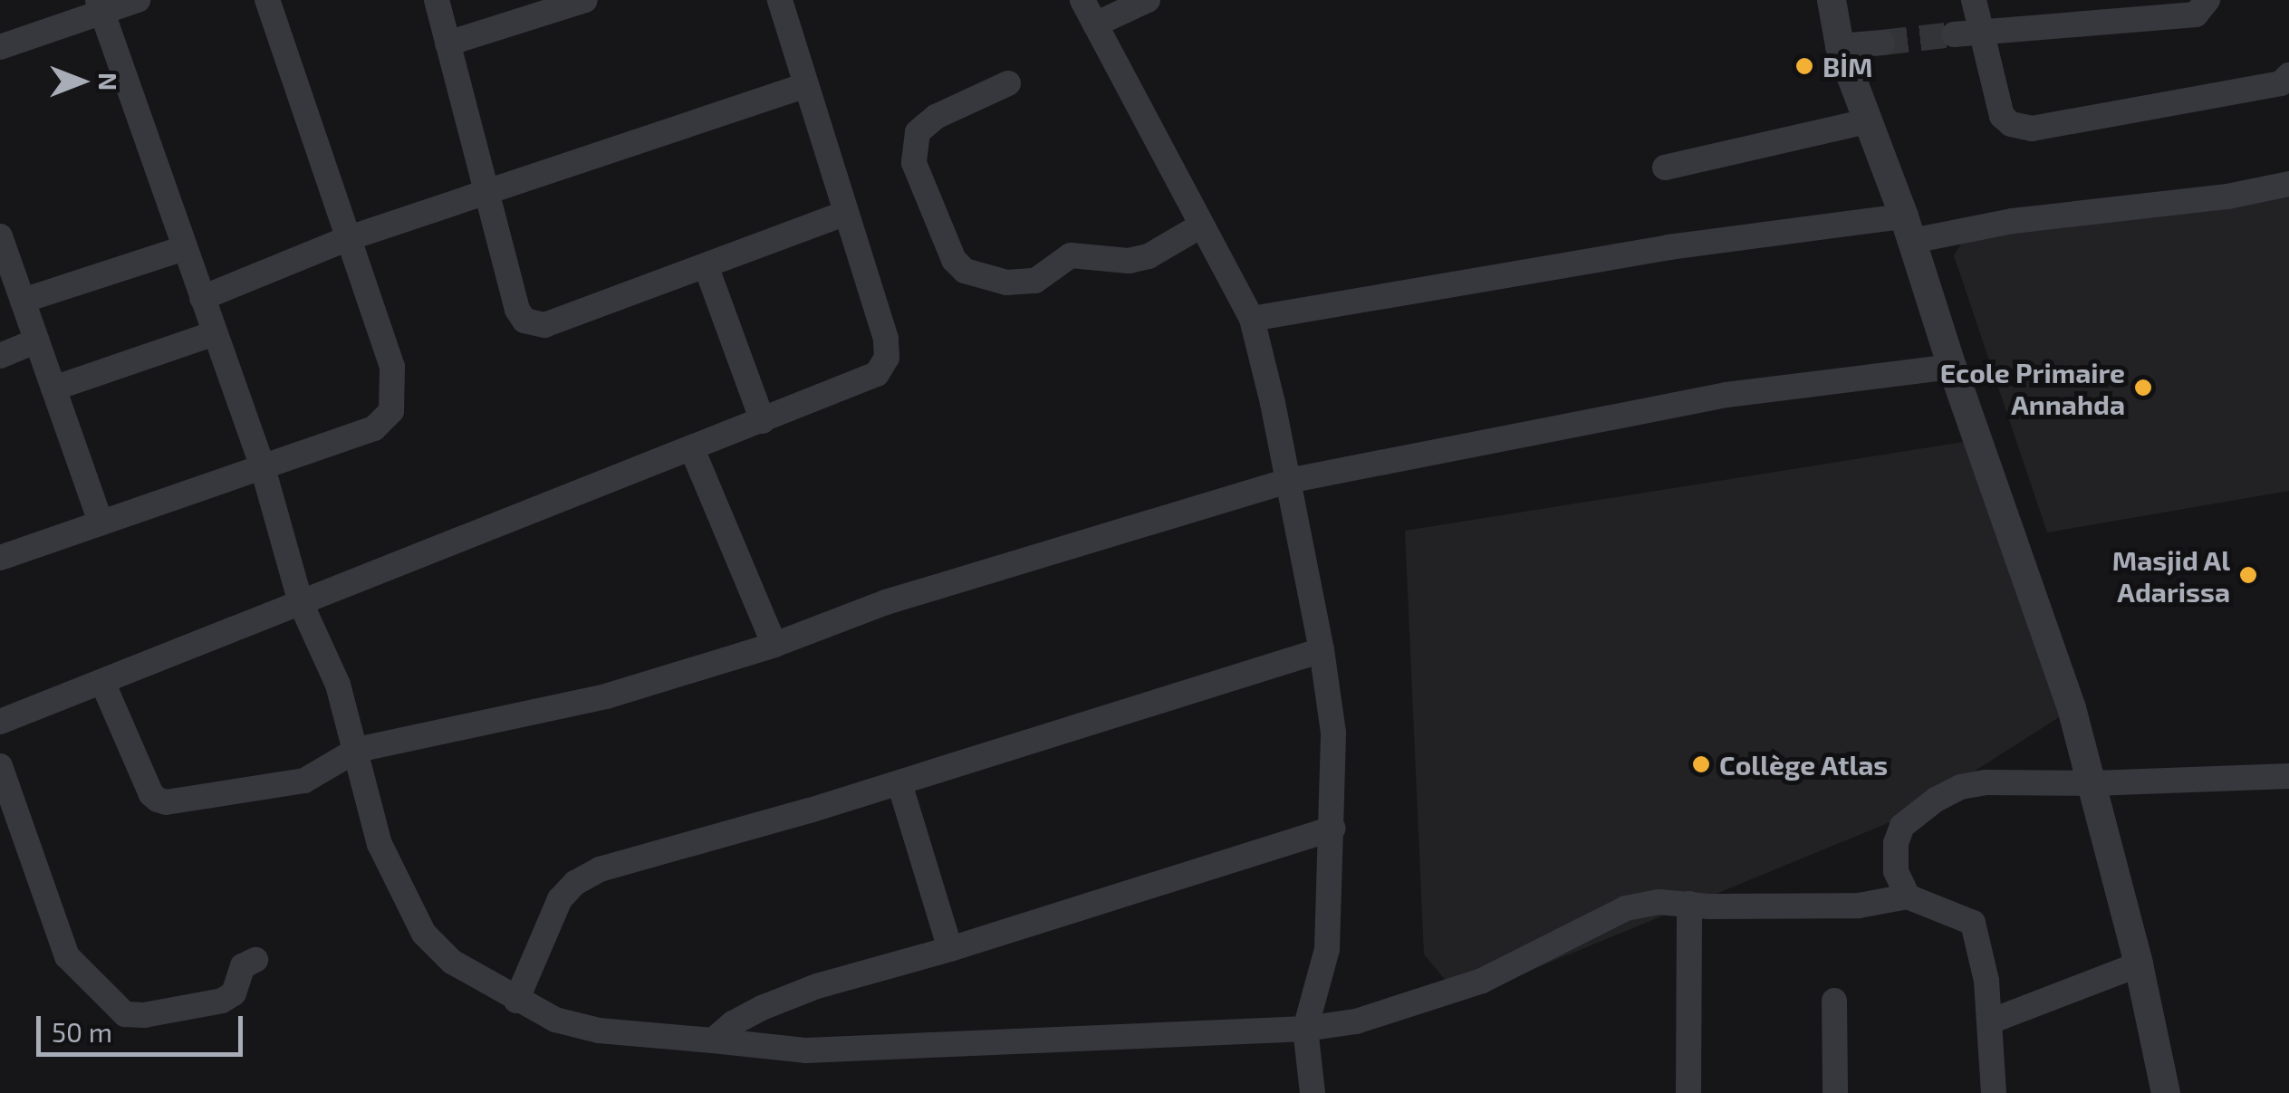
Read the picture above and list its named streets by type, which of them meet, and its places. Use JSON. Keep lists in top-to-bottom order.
{
  "places": [
    "BİM",
    "Ecole Primaire Annahda",
    "Masjid Al Adarissa",
    "Collège Atlas"
  ],
  "scale_bar": "50 m",
  "north": "right"
}
